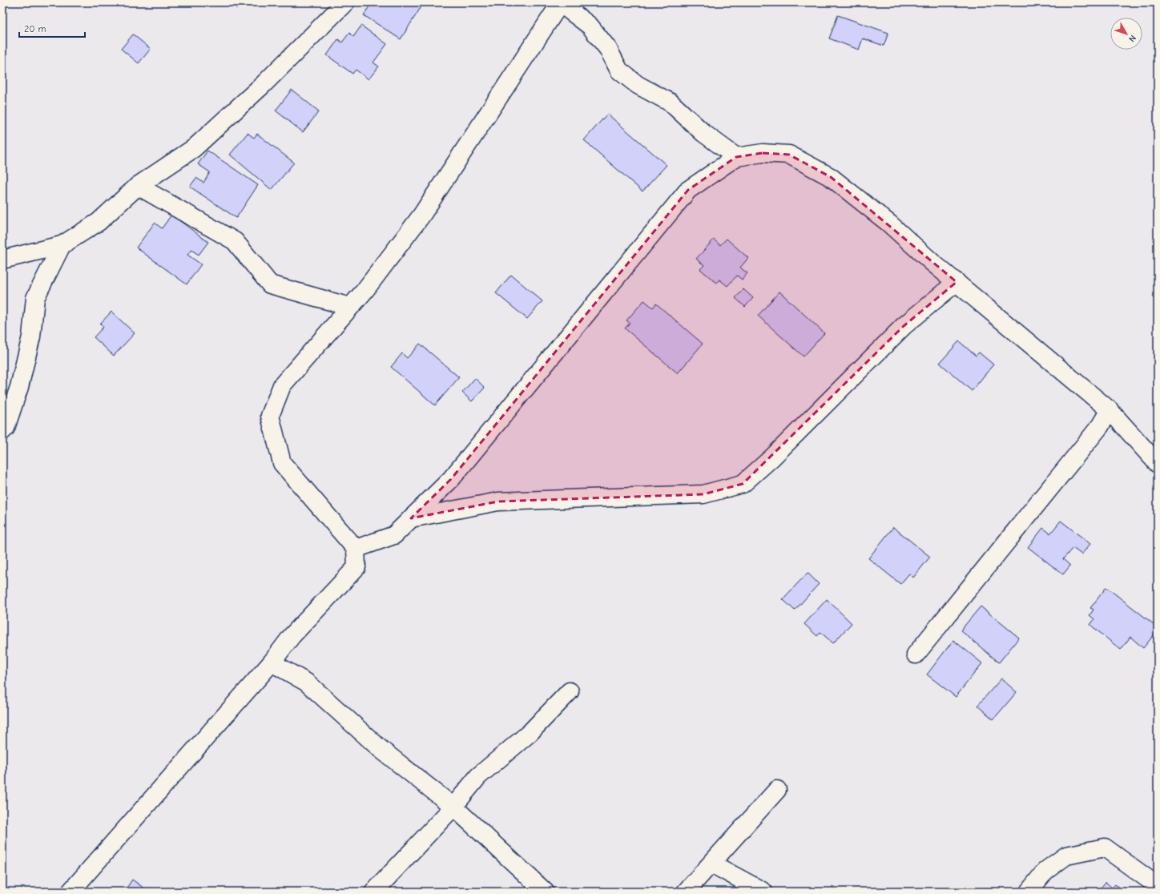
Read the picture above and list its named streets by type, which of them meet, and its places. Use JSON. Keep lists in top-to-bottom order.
{
  "scale_bar": "20 m",
  "north": "bottom right"
}
